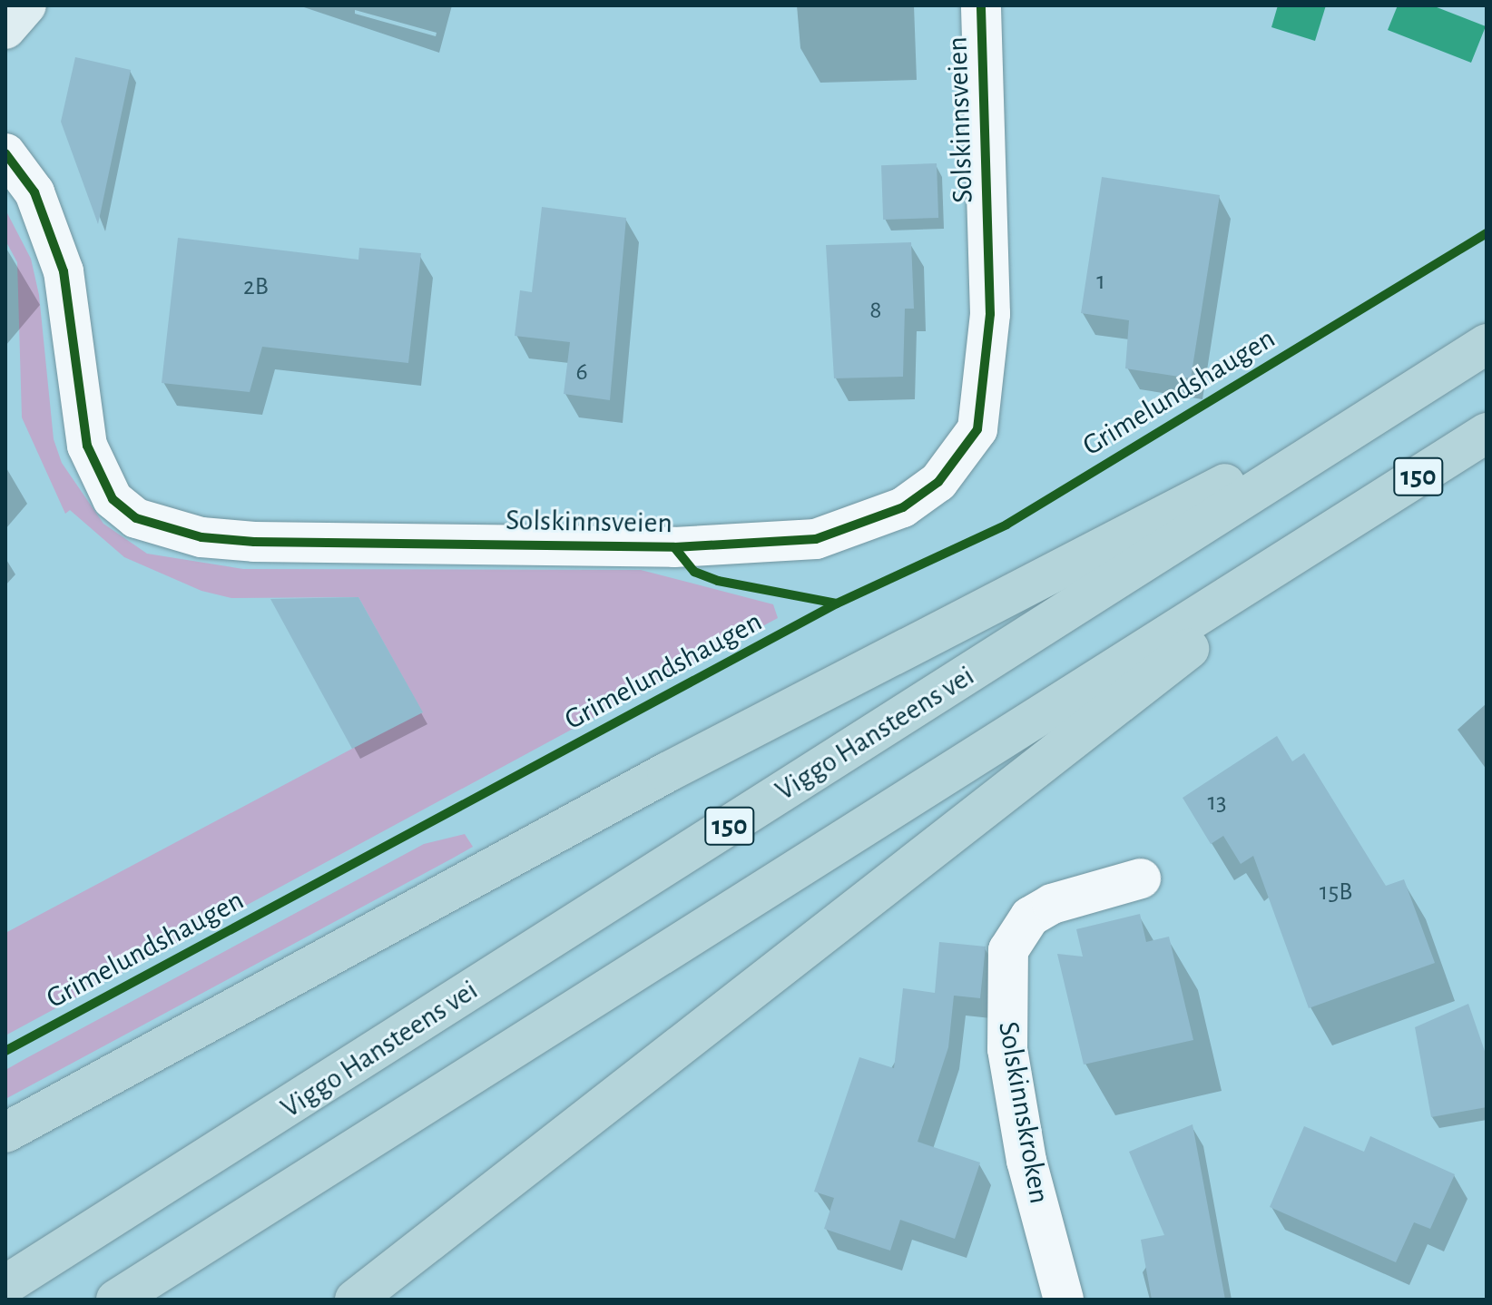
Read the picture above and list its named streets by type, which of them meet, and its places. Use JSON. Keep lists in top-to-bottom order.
{
  "streets": {
    "highway": ["150", "Viggo Hansteens vei"],
    "street": ["Solskinnsveien", "Solskinnskroken"],
    "cycle path": ["Grimelundshaugen"]
  },
  "house_numbers": [
    "1",
    "2B",
    "8",
    "6",
    "13",
    "15B"
  ]
}
